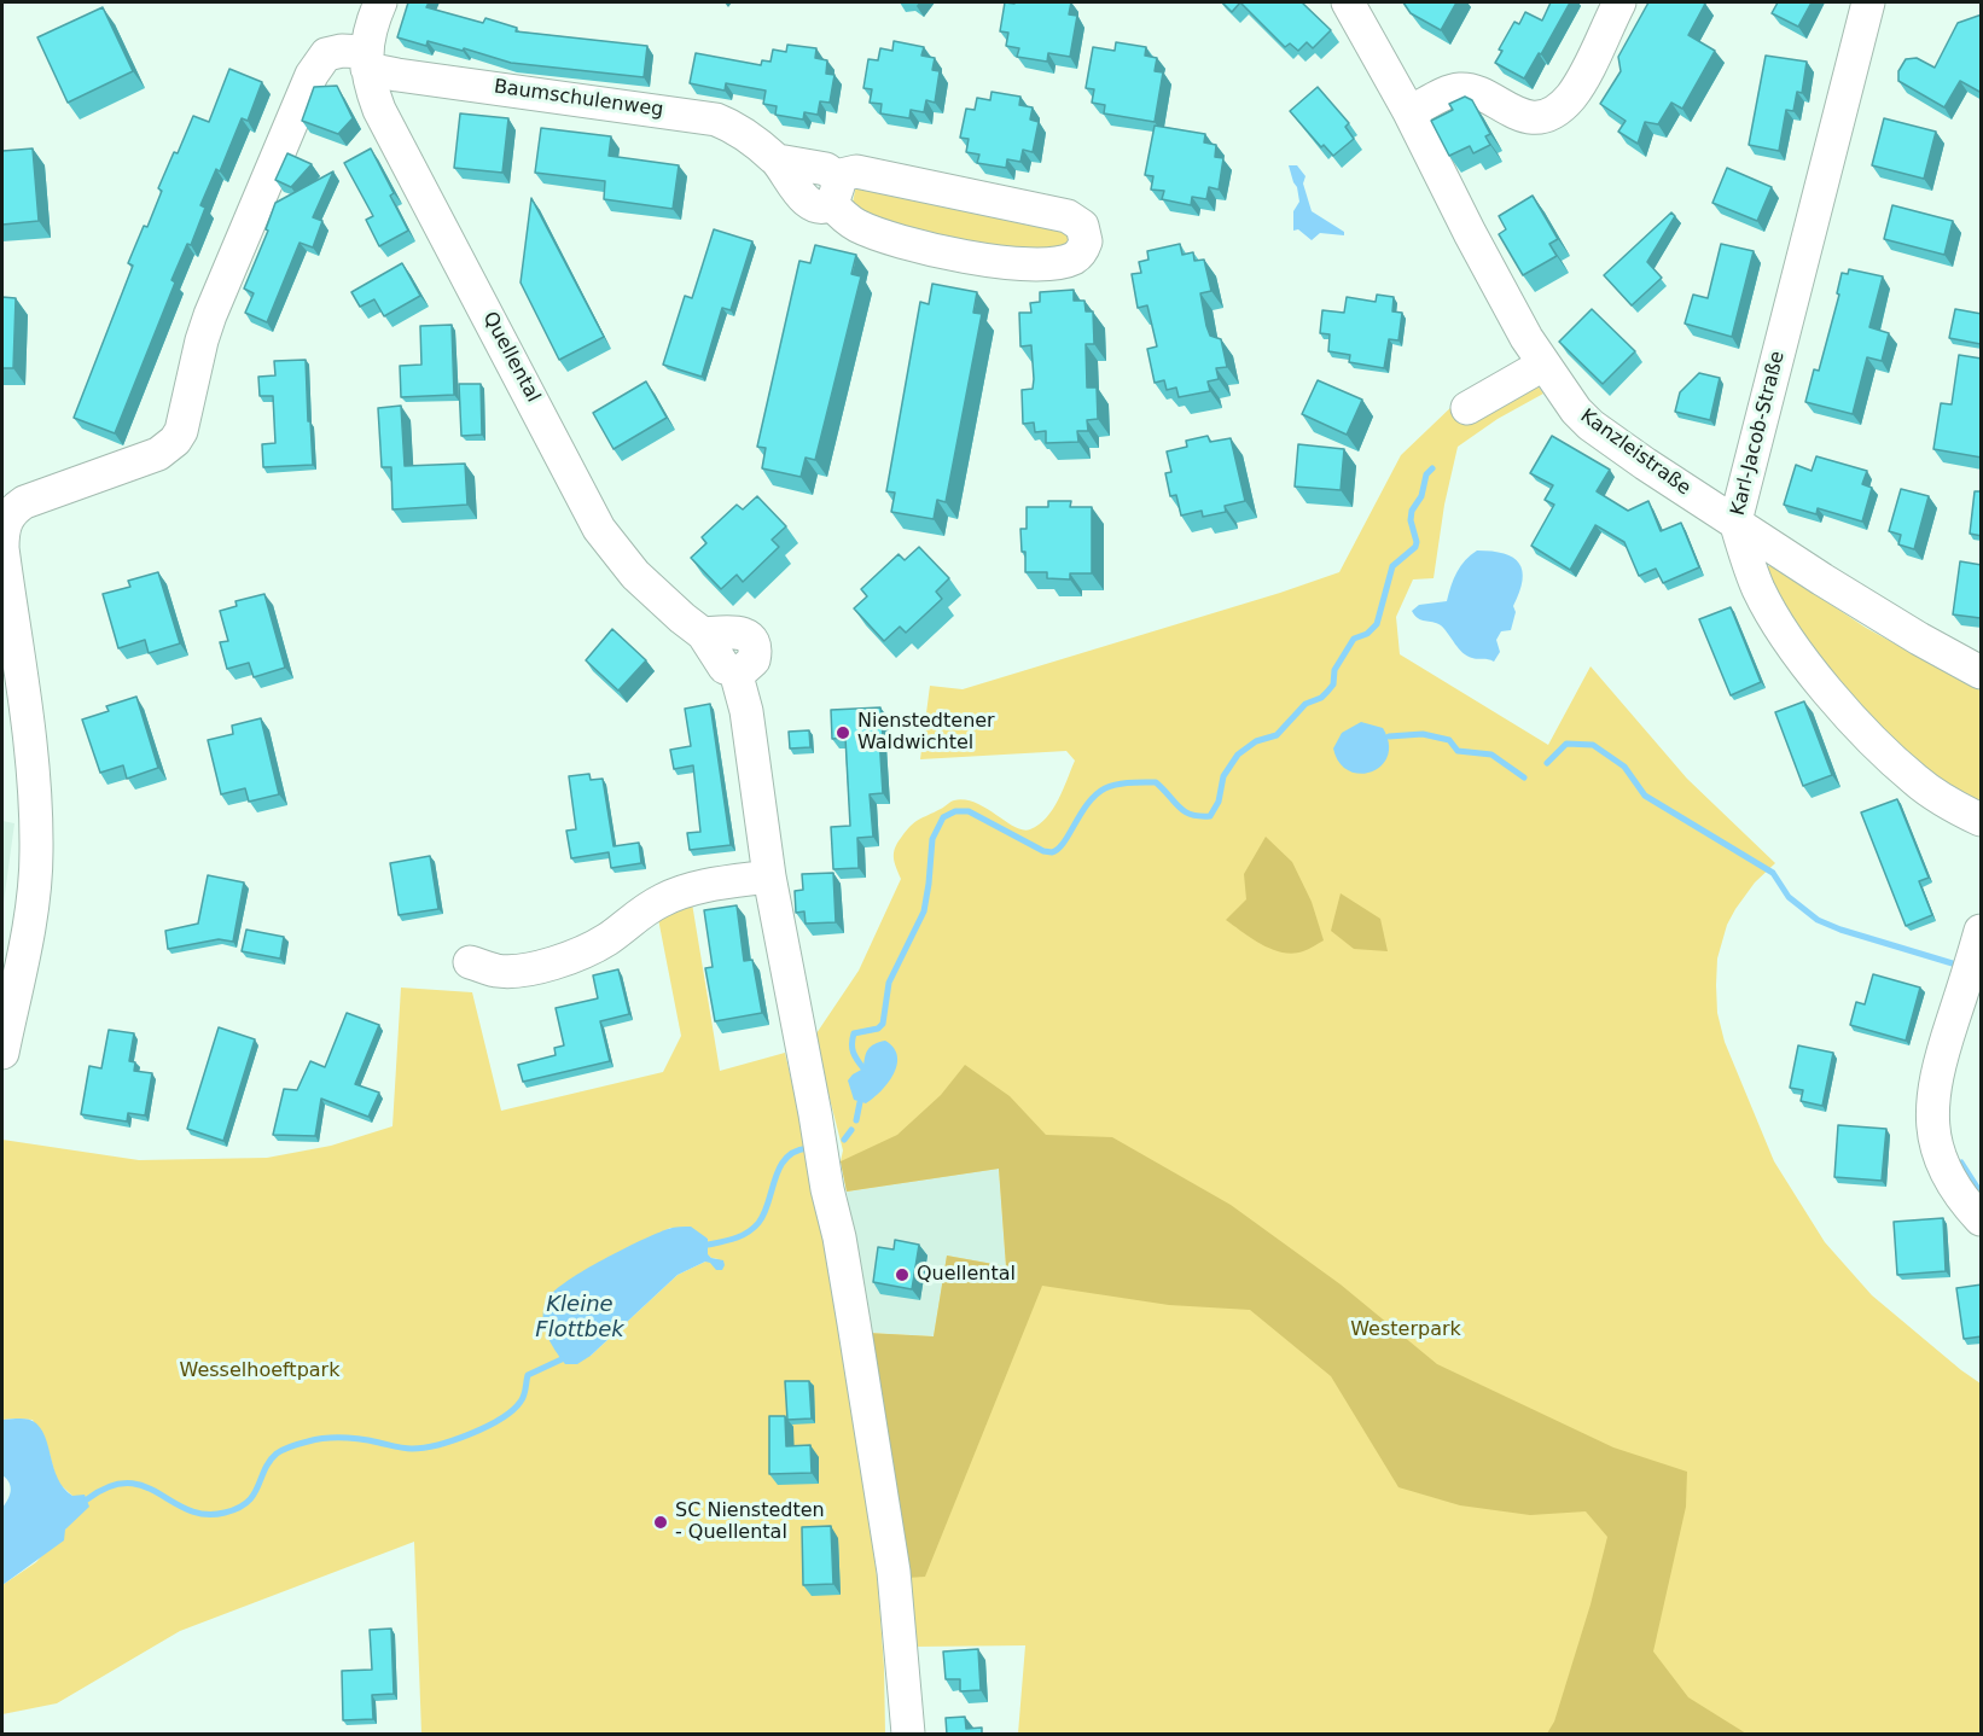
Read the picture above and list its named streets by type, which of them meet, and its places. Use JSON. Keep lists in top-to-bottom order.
{
  "streets": {
    "street": [
      "Baumschulenweg",
      "Quellental",
      "Karl-Jacob-Straße",
      "Kanzleistraße"
    ]
  },
  "crossings": [
    ["Baumschulenweg", "Quellental"],
    ["Karl-Jacob-Straße", "Kanzleistraße"]
  ],
  "water": ["Kleine Flottbek"],
  "parks": ["Westerpark", "Wesselhoeftpark"],
  "places": ["Nienstedtener Waldwichtel", "Quellental", "SC Nienstedten - Quellental"]
}
